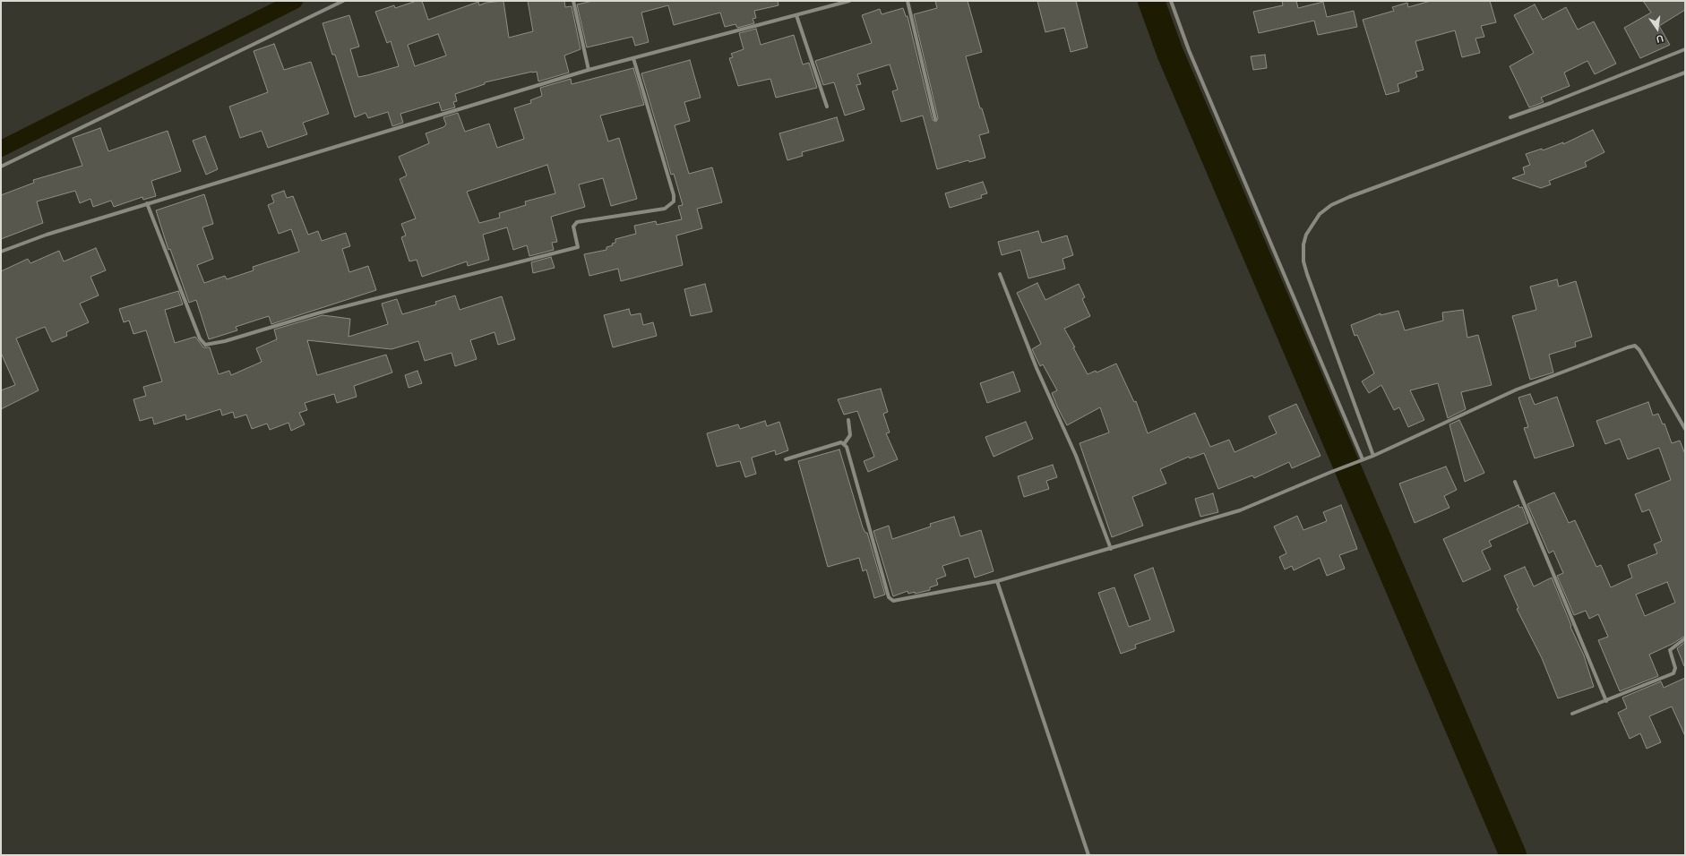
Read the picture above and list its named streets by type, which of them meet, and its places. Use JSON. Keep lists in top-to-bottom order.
{
  "north": "bottom"
}
